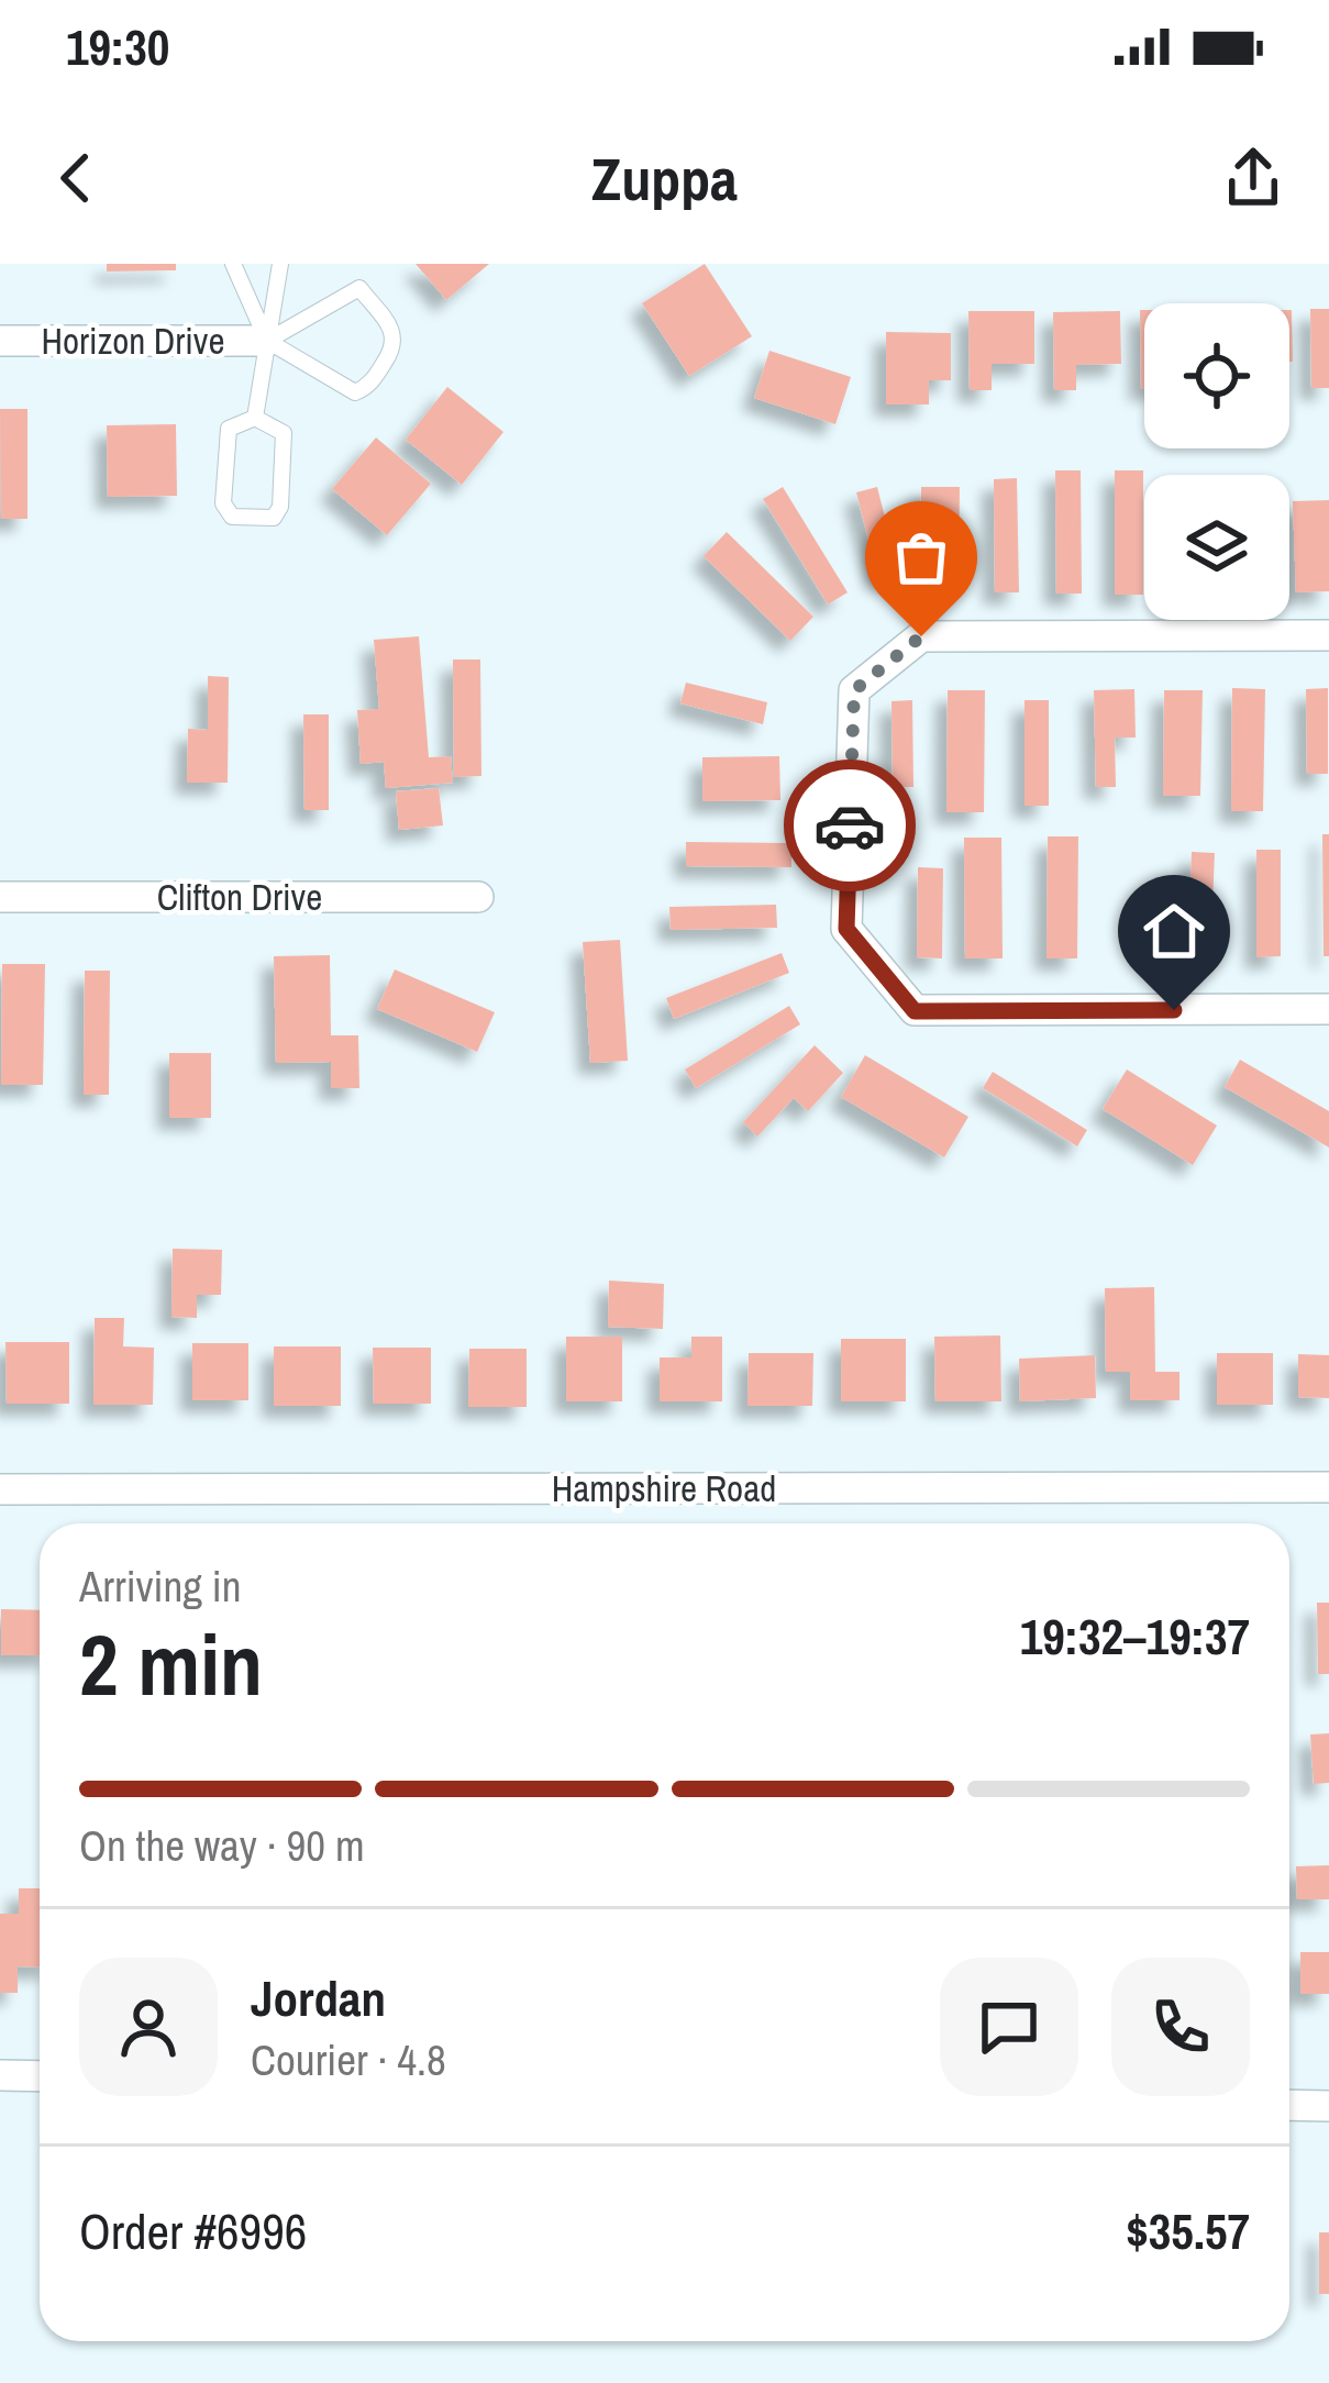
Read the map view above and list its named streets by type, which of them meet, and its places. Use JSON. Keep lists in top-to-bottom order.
{
  "streets": {
    "street": ["Horizon Drive", "Clifton Drive", "Hampshire Road"]
  },
  "page": {
    "status": "19:30",
    "header": "Zuppa",
    "heading": ["2 min", "Arriving in", "19:32–19:37"],
    "panel": [
      "Jordan",
      "Courier · 4.8",
      "Order #6996",
      "$35.57"
    ],
    "bar": "On the way · 90 m"
  }
}
